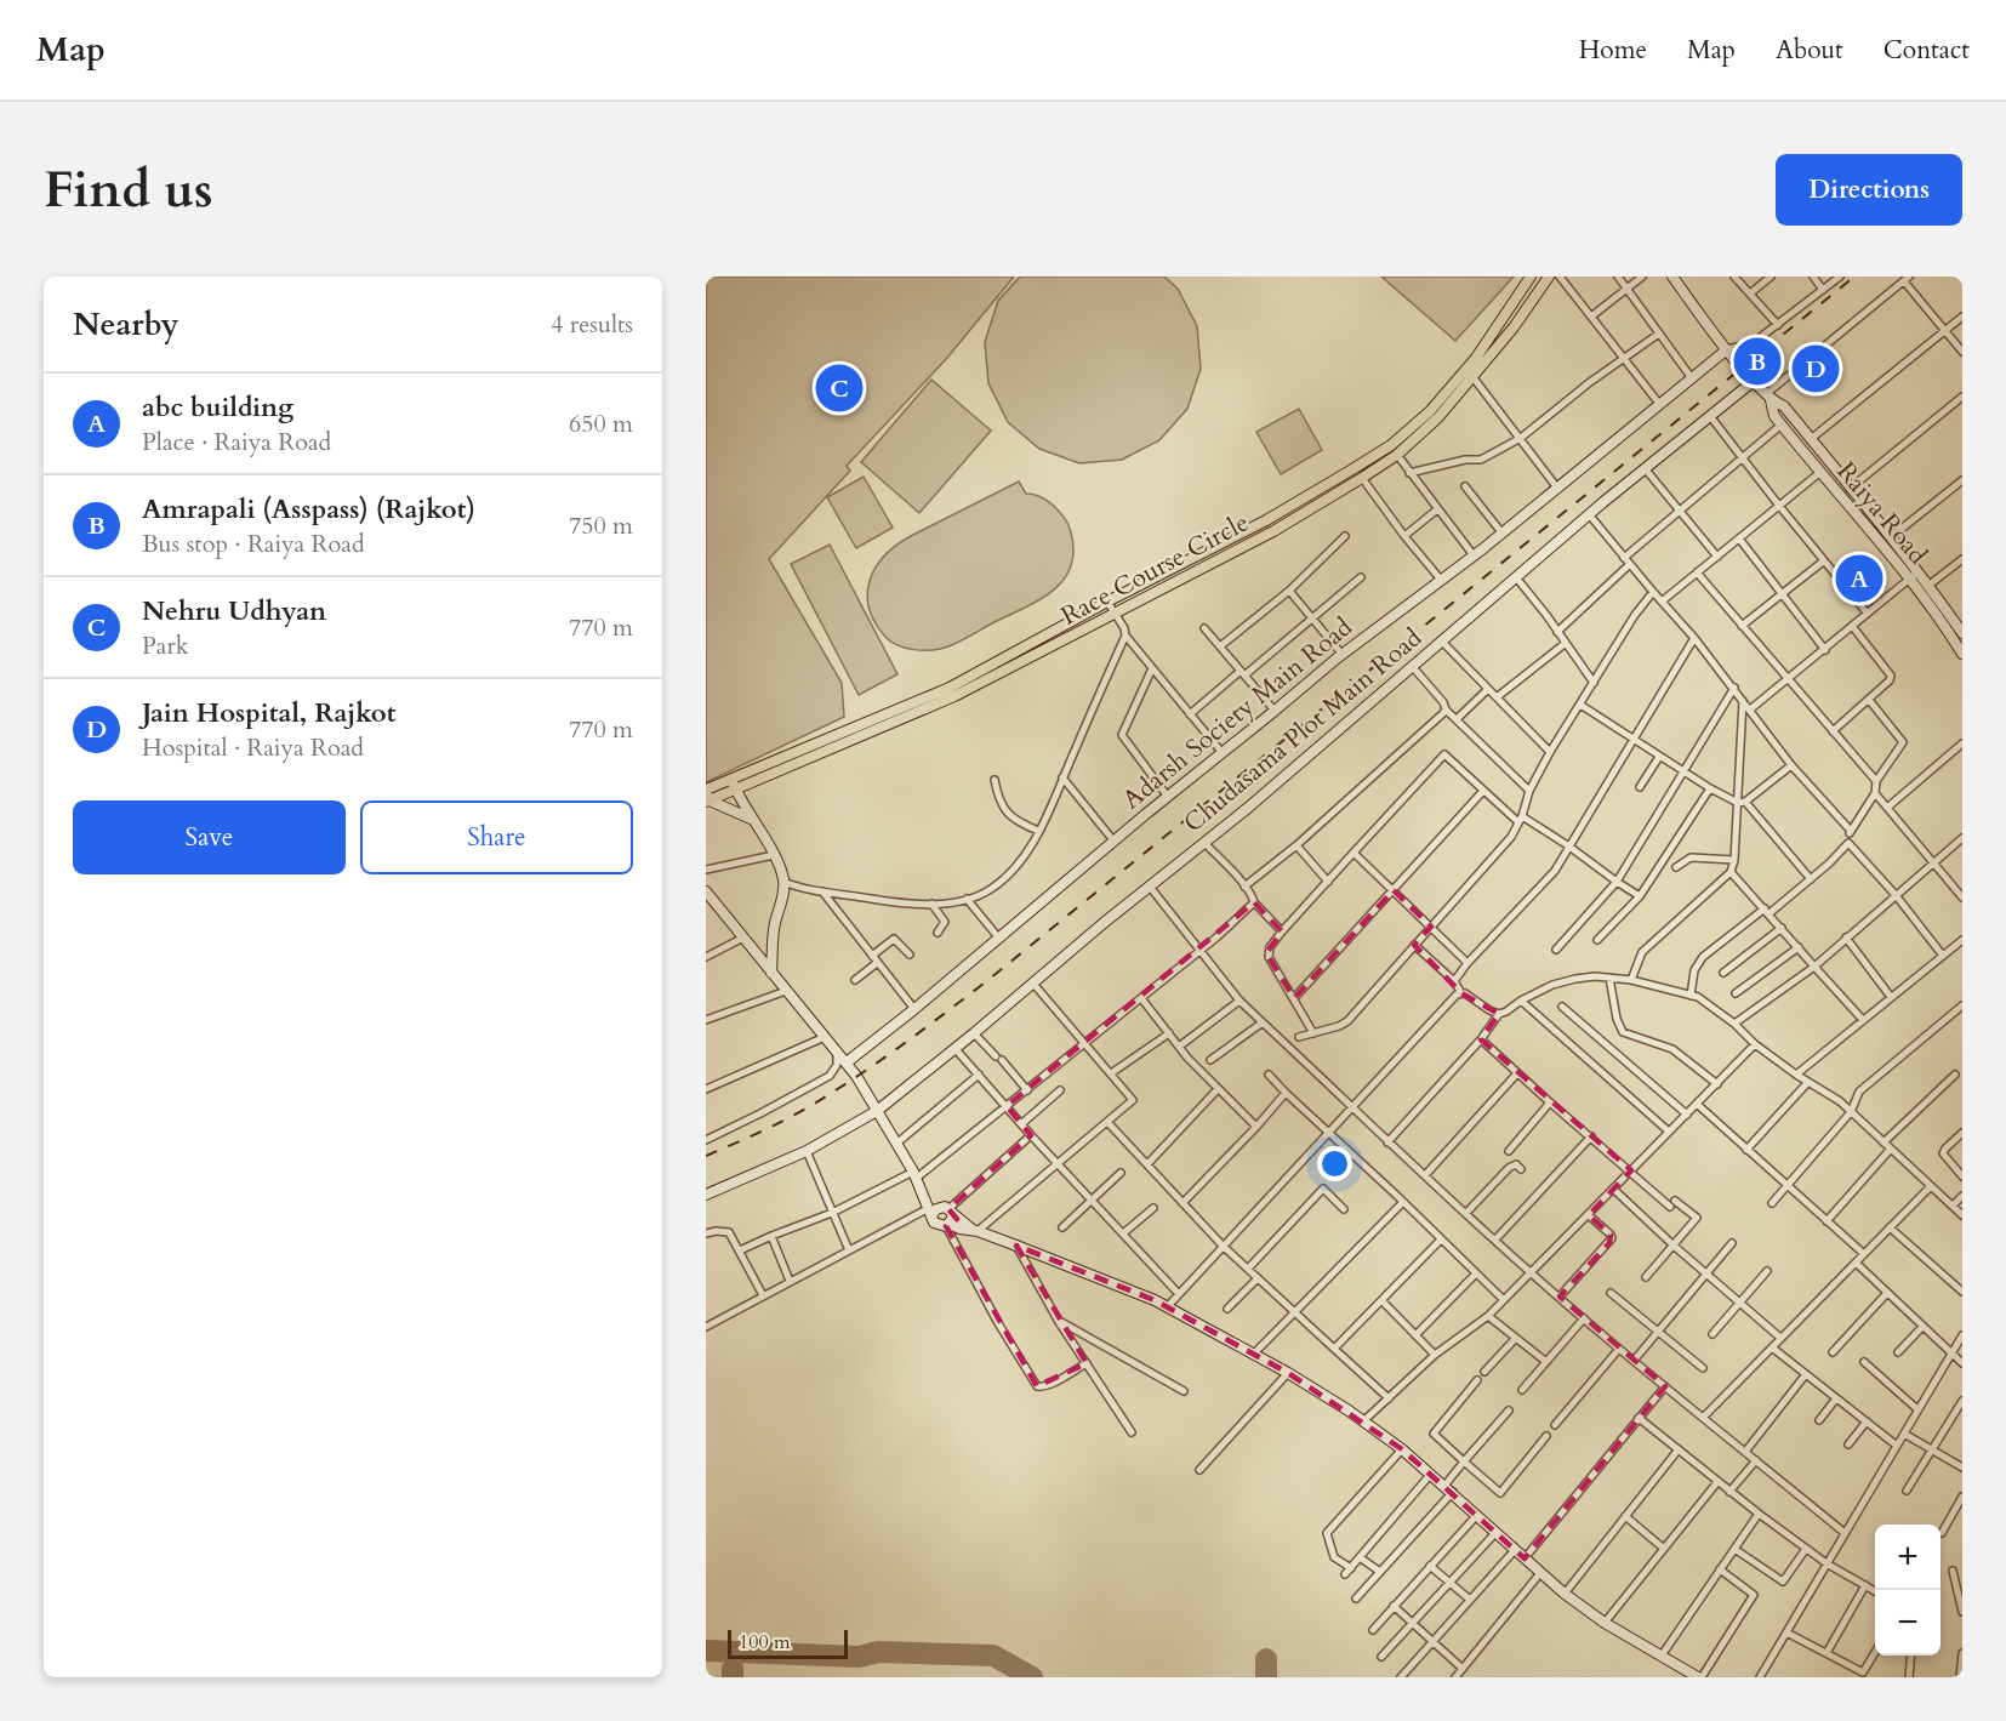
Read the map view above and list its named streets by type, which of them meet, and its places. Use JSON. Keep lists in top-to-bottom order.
{
  "streets": {
    "main road": ["Race Course Circle"],
    "street": ["Raiya Road", "Adarsh Society Main Road", "Chudasama Plot Main Road"]
  },
  "crossings": [
    ["Raiya Road", "Adarsh Society Main Road"],
    ["Raiya Road", "Chudasama Plot Main Road"]
  ],
  "scale_bar": "100 m",
  "page": {
    "header": "Map",
    "nav": [
      "Home",
      "Map",
      "About",
      "Contact"
    ],
    "buttons": [
      "Directions",
      ["Save", "Share"]
    ],
    "title": "Find us",
    "heading": ["Nearby", "4 results"],
    "pins": [
      "B",
      "D",
      "C",
      "A"
    ],
    "list": [
      {
        "mark": "A",
        "name": "abc building",
        "note": "Place · Raiya Road",
        "value": "650 m"
      },
      {
        "mark": "B",
        "name": "Amrapali (Asspass) (Rajkot)",
        "note": "Bus stop · Raiya Road",
        "value": "750 m"
      },
      {
        "mark": "C",
        "name": "Nehru Udhyan",
        "note": "Park",
        "value": "770 m"
      },
      {
        "mark": "D",
        "name": "Jain Hospital, Rajkot",
        "note": "Hospital · Raiya Road",
        "value": "770 m"
      }
    ],
    "map_buttons": ["+", "−"],
    "scale": "100 m"
  }
}
